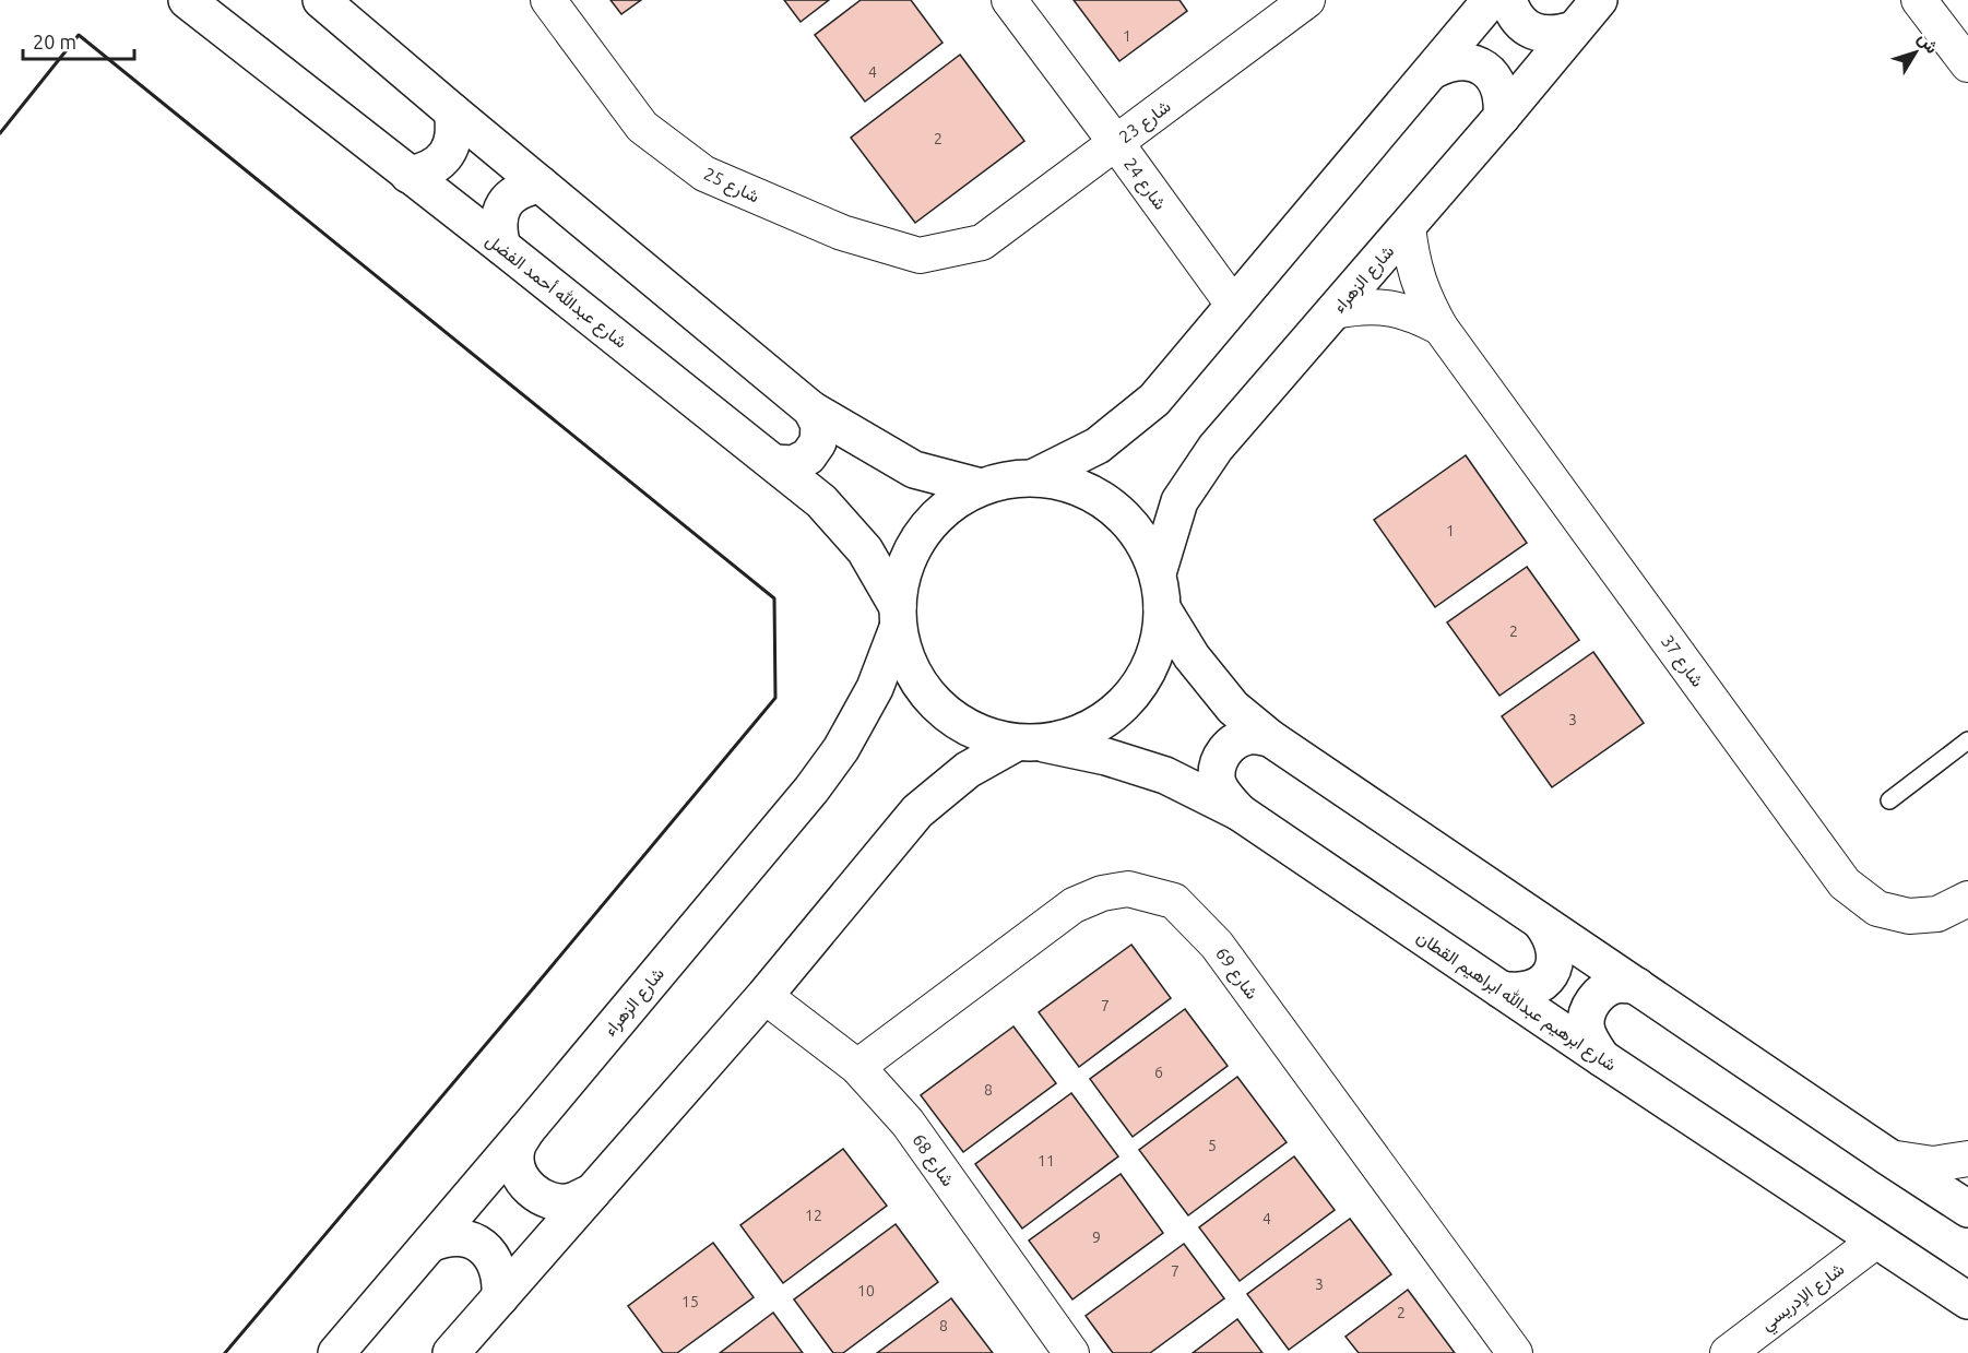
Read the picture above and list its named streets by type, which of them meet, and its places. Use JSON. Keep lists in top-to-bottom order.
{
  "streets": {
    "street": [
      "شارع 23",
      "شارع 24",
      "شارع 25",
      "شارع الزهراء",
      "شارع عبدالله أحمد الفضل",
      "شارع 37",
      "شارع 69",
      "شارع ابرهيم عبدالله ابراهيم القطان",
      "شارع 68",
      "شارع الإدريسي"
    ]
  },
  "crossings": [
    ["شارع 23", "شارع 24"],
    ["شارع 23", "شارع 25"],
    ["شارع الزهراء", "شارع عبدالله أحمد الفضل"],
    ["شارع الزهراء", "شارع 37"],
    ["شارع الزهراء", "شارع ابرهيم عبدالله ابراهيم القطان"],
    ["شارع عبدالله أحمد الفضل", "شارع ابرهيم عبدالله ابراهيم القطان"],
    ["شارع 69", "شارع 68"],
    ["شارع ابرهيم عبدالله ابراهيم القطان", "شارع الإدريسي"]
  ],
  "house_numbers": [
    "1",
    "4",
    "2",
    "1",
    "2",
    "3",
    "7",
    "6",
    "8",
    "5",
    "11",
    "12",
    "4",
    "9",
    "7",
    "3",
    "10",
    "15",
    "2",
    "8"
  ],
  "scale_bar": "20 m",
  "north": "top right"
}
